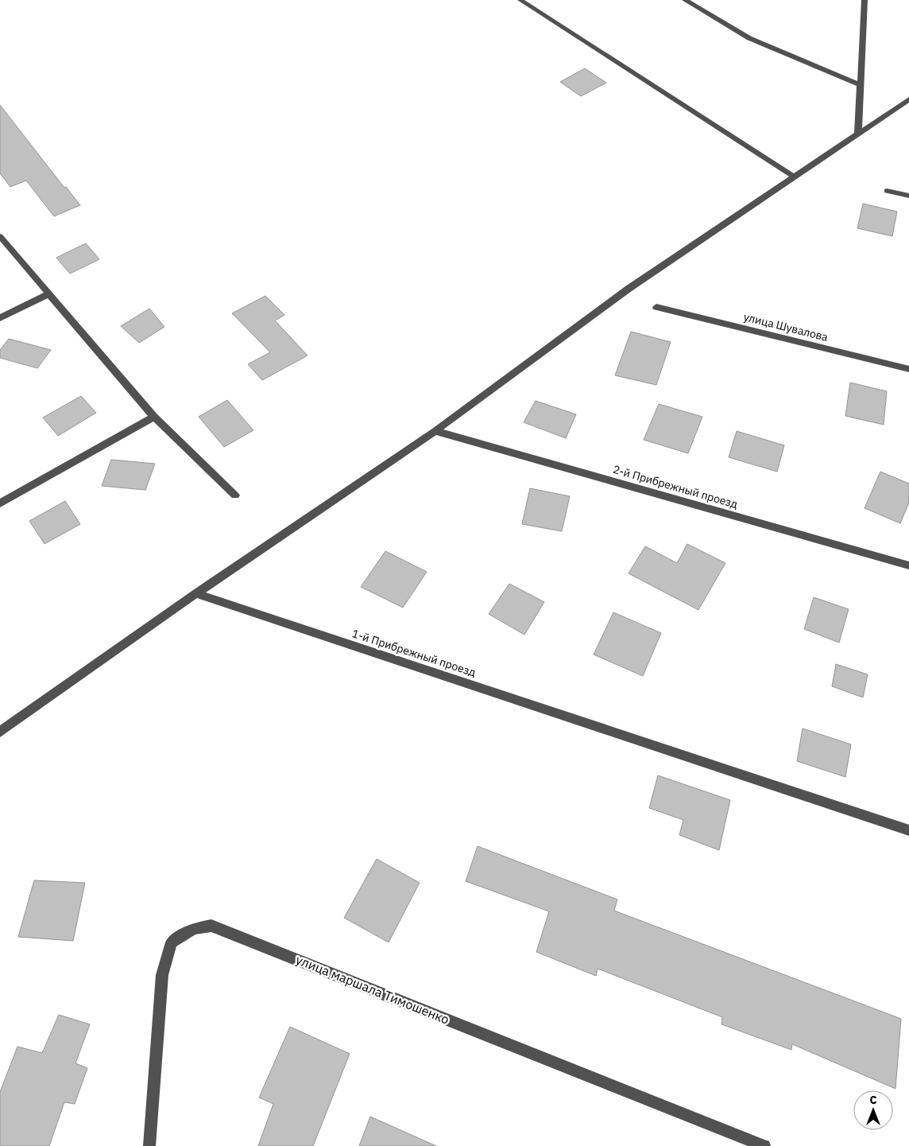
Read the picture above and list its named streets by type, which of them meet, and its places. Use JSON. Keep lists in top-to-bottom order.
{
  "streets": {
    "street": [
      "улица Шувалова",
      "2-й Прибрежный проезд",
      "1-й Прибрежный проезд",
      "улица маршала Тимошенко"
    ]
  },
  "north": "top"
}
